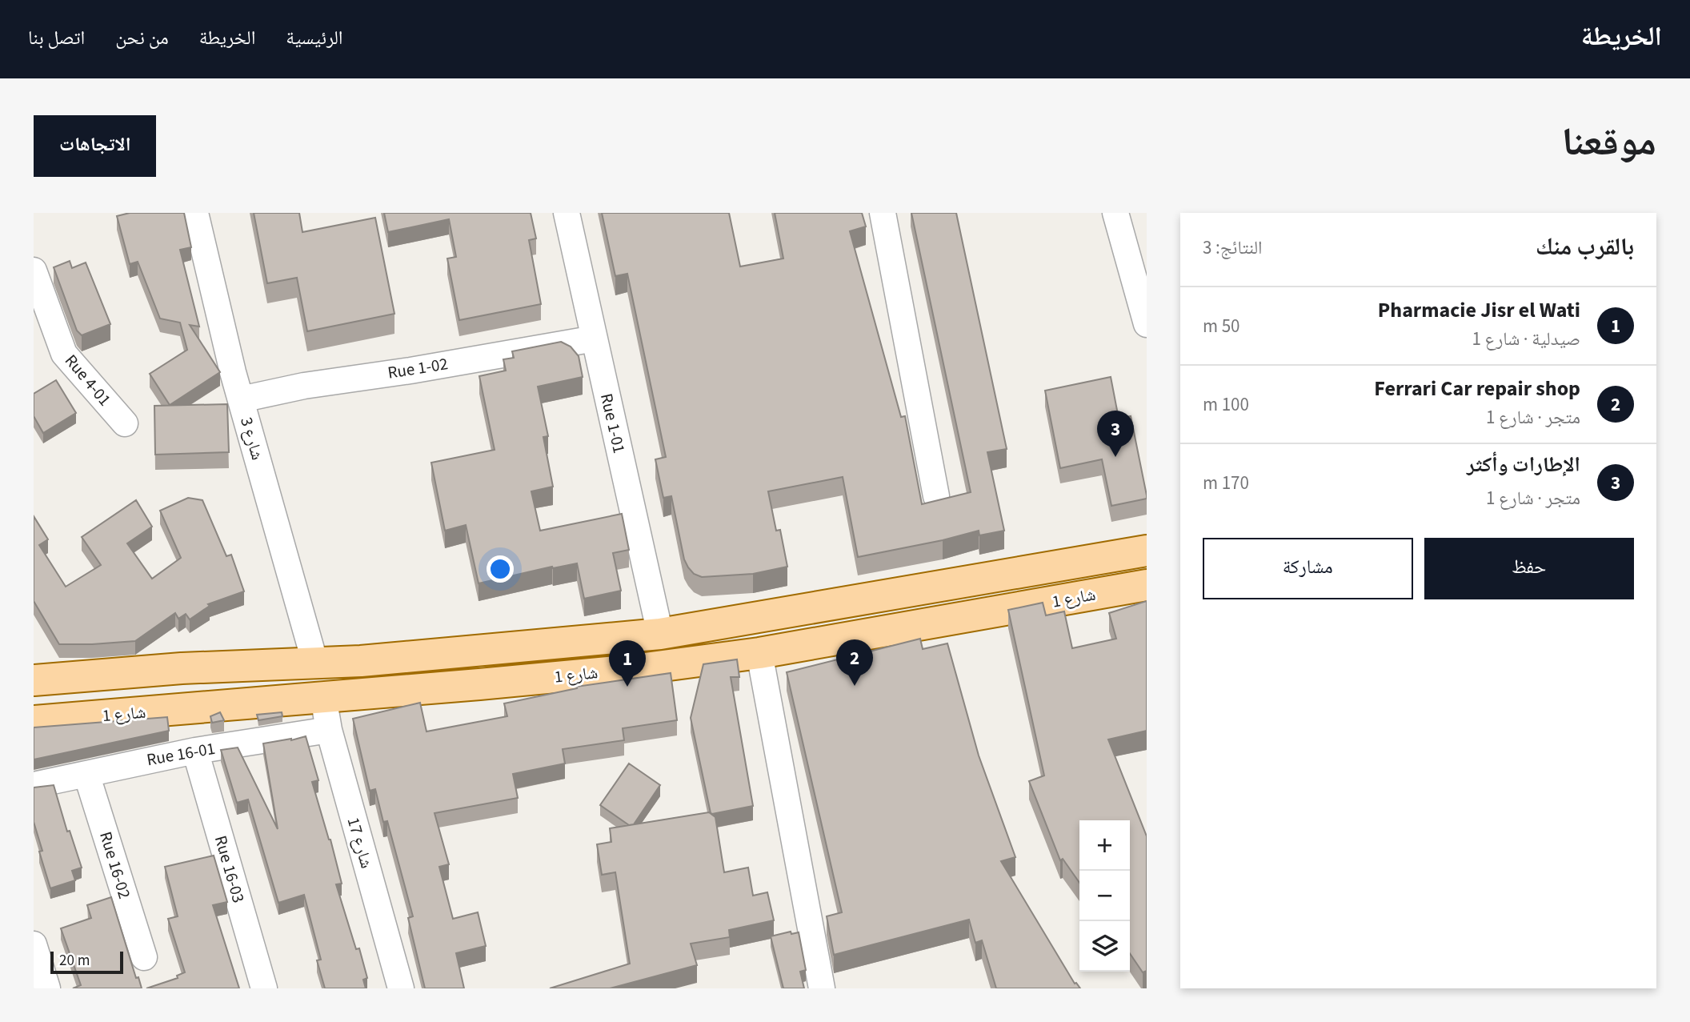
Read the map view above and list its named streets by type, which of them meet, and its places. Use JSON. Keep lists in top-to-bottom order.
{
  "streets": {
    "main road": ["شارع 1"],
    "street": [
      "Rue 1-02",
      "Rue 4-01",
      "Rue 1-01",
      "شارع 3",
      "Rue 16-01",
      "شارع 17",
      "Rue 16-02",
      "Rue 16-03"
    ]
  },
  "crossings": [
    ["Rue 1-02", "Rue 1-01"],
    ["Rue 1-02", "شارع 3"],
    ["Rue 1-01", "شارع 1"],
    ["شارع 3", "شارع 1"],
    ["شارع 1", "شارع 17"],
    ["Rue 16-01", "شارع 17"],
    ["Rue 16-01", "Rue 16-02"],
    ["Rue 16-01", "Rue 16-03"]
  ],
  "scale_bar": "20 m",
  "page": {
    "header": "الخريطة",
    "nav": [
      "الرئيسية",
      "الخريطة",
      "من نحن",
      "اتصل بنا"
    ],
    "title": "موقعنا",
    "buttons": [
      "الاتجاهات",
      ["حفظ", "مشاركة"]
    ],
    "heading": ["بالقرب منك", "النتائج: 3"],
    "list": [
      {
        "mark": "1",
        "name": "Pharmacie Jisr el Wati",
        "note": "صيدلية · شارع 1",
        "value": "50 m"
      },
      {
        "mark": "2",
        "name": "Ferrari Car repair shop",
        "note": "متجر · شارع 1",
        "value": "100 m"
      },
      {
        "mark": "3",
        "name": "الإطارات وأكثر",
        "note": "متجر · شارع 1",
        "value": "170 m"
      }
    ],
    "pins": ["3", "2", "1"],
    "map_buttons": ["+", "−"],
    "scale": "20 m"
  }
}
